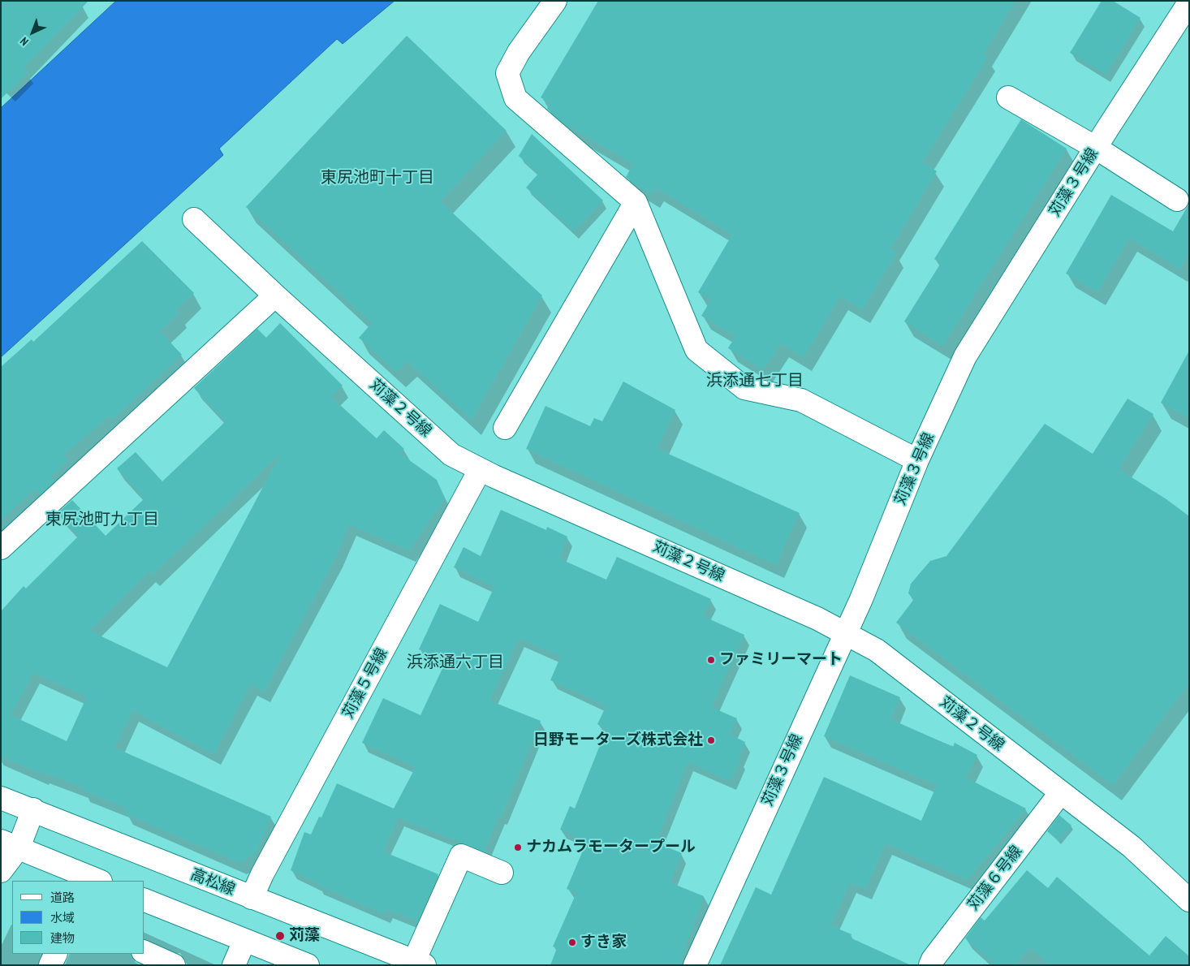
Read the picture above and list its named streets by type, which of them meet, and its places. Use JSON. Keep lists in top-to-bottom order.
{
  "streets": {
    "street": [
      "苅藻３号線",
      "苅藻２号線",
      "苅藻５号線",
      "苅藻６号線",
      "高松線"
    ]
  },
  "crossings": [
    ["苅藻３号線", "苅藻２号線"],
    ["苅藻２号線", "苅藻５号線"],
    ["苅藻２号線", "苅藻６号線"],
    ["苅藻５号線", "高松線"]
  ],
  "districts": [
    "東尻池町十丁目",
    "浜添通七丁目",
    "東尻池町九丁目",
    "浜添通六丁目"
  ],
  "places": [
    "ファミリーマート",
    "日野モーターズ株式会社",
    "ナカムラモータープール",
    "苅藻",
    "すき家"
  ],
  "legend": ["道路", "水域", "建物"],
  "north": "bottom left"
}
